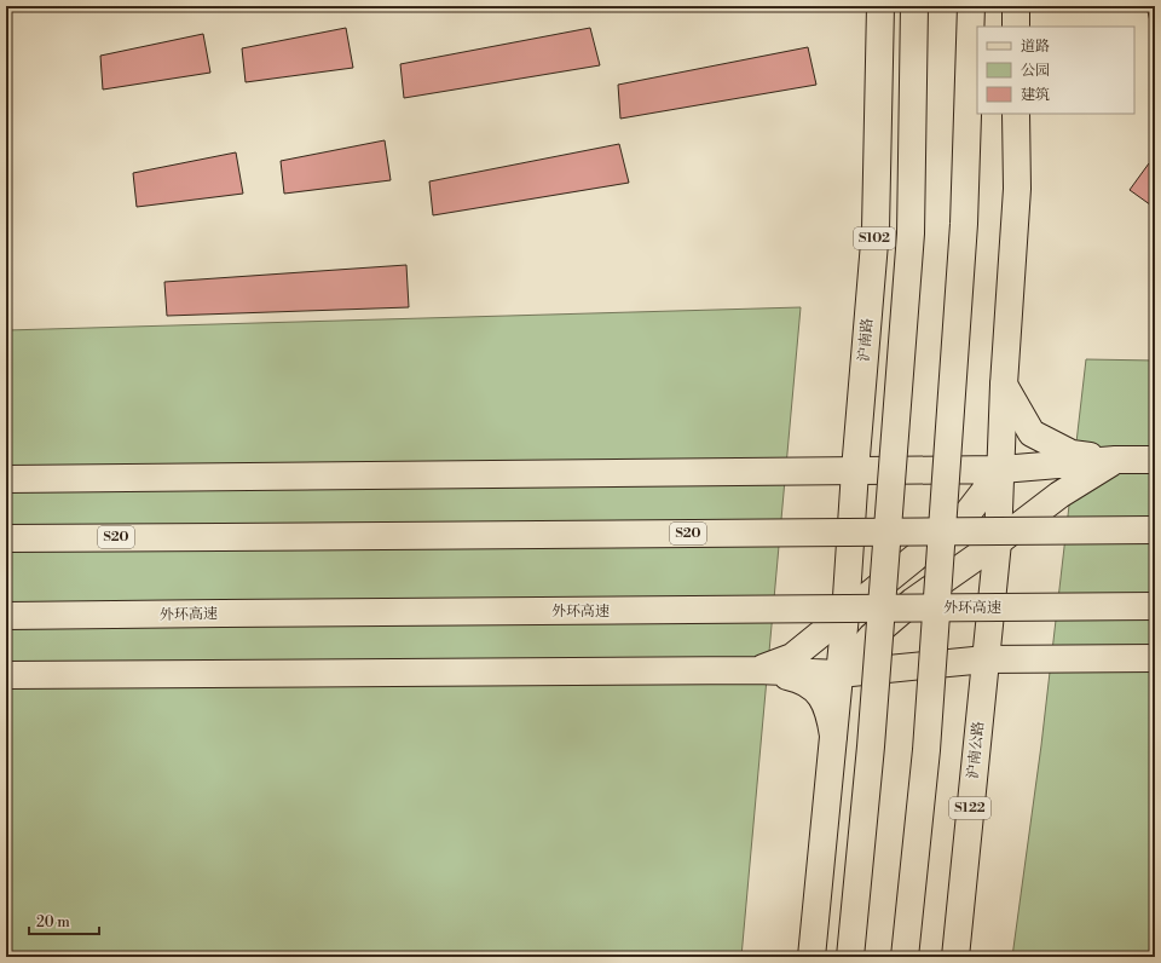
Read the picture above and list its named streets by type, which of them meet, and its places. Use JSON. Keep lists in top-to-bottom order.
{
  "streets": {
    "main road": [
      "S102",
      "沪南路",
      "S20",
      "外环高速",
      "沪南公路",
      "S122"
    ]
  },
  "legend": ["道路", "公园", "建筑"],
  "scale_bar": "20 m"
}
